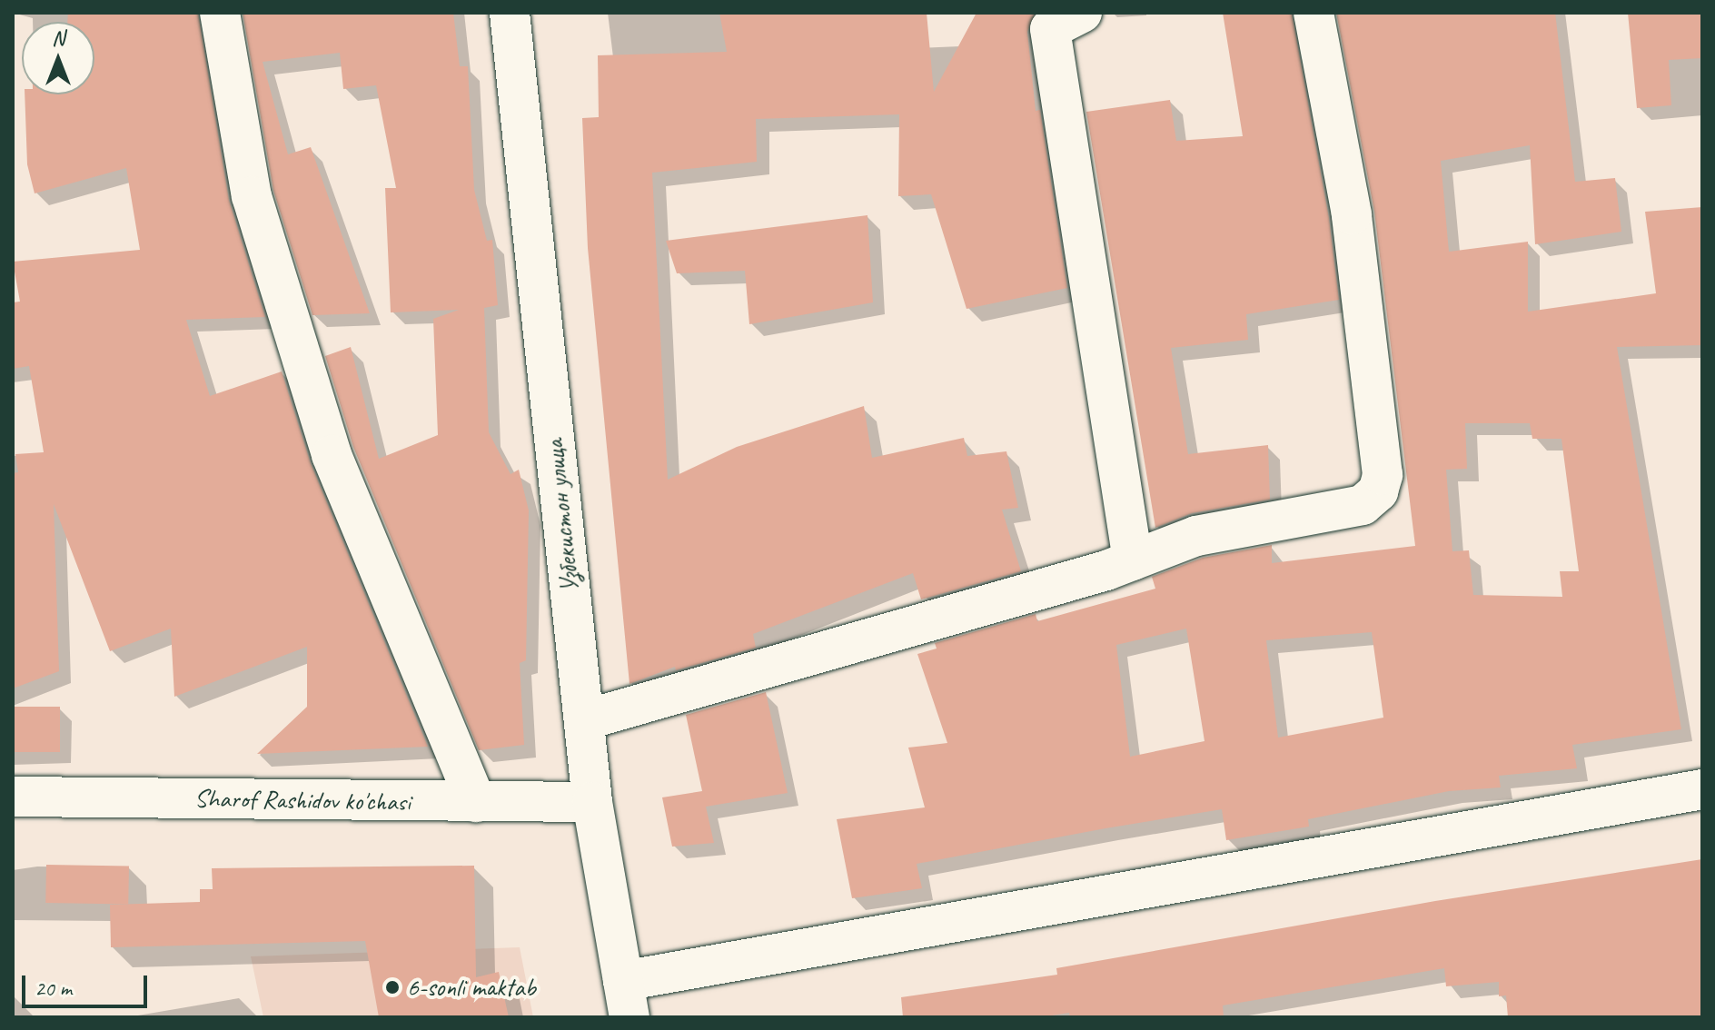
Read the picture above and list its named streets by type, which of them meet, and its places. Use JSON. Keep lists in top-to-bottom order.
{
  "streets": {
    "street": ["Узбекистон улица", "Sharof Rashidov ko'chasi"]
  },
  "crossings": [
    ["Узбекистон улица", "Sharof Rashidov ko'chasi"]
  ],
  "places": ["6-sonli maktab"],
  "scale_bar": "20 m",
  "north": "top"
}
